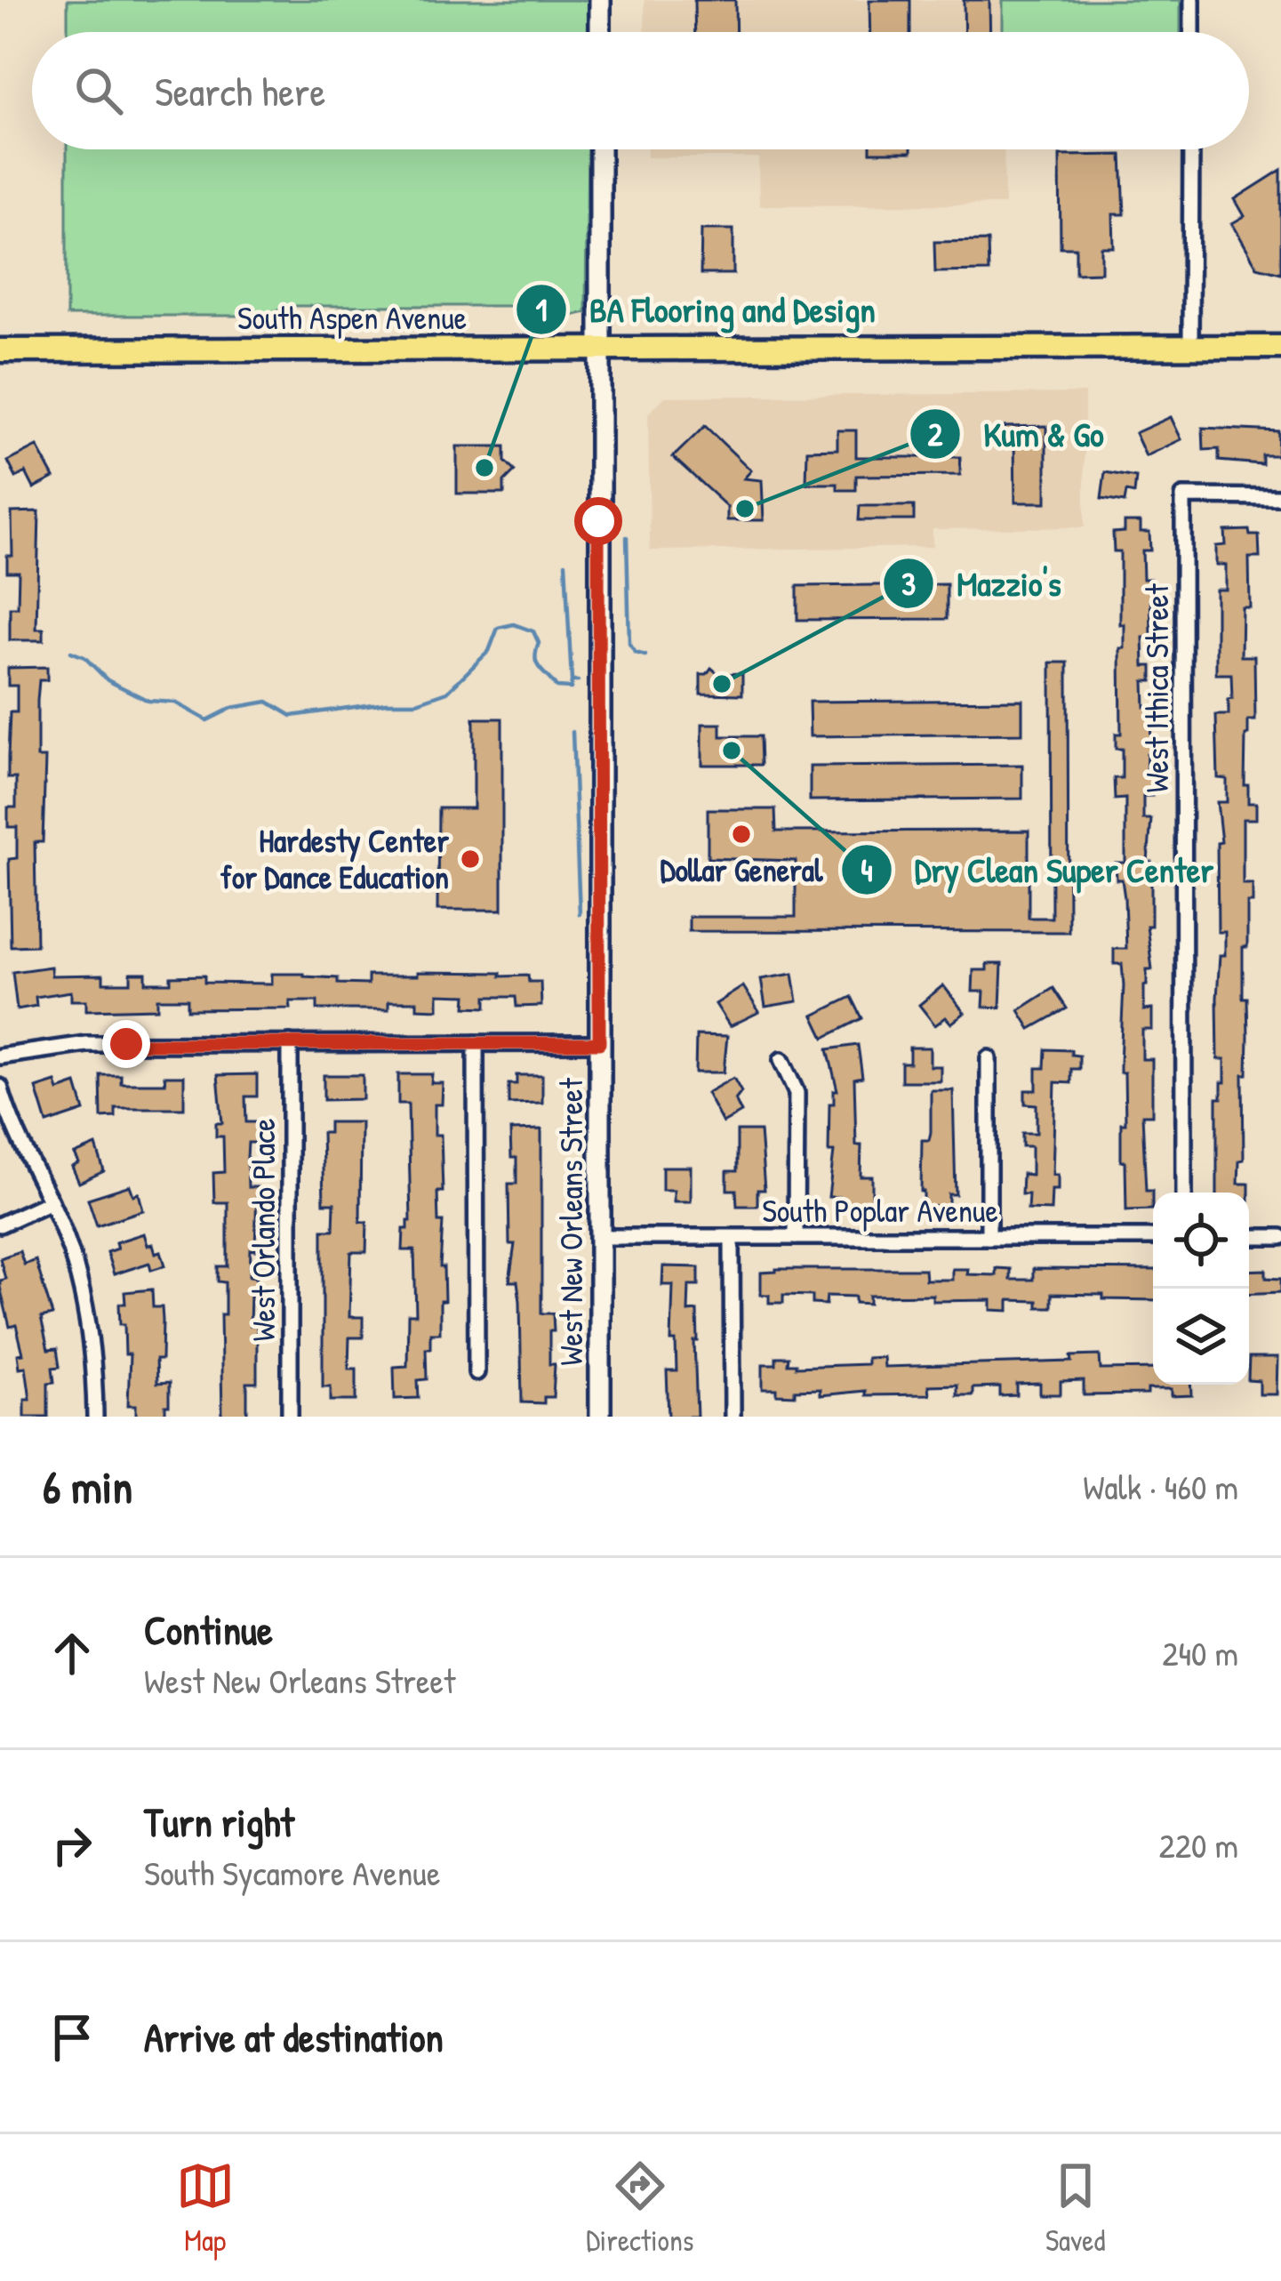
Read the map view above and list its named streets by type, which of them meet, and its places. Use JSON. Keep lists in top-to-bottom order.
{
  "streets": {
    "main road": ["South Aspen Avenue", "West New Orleans Street"],
    "street": ["West Ithica Street", "South Poplar Avenue", "West Orlando Place"]
  },
  "crossings": [
    ["South Aspen Avenue", "West New Orleans Street"],
    ["South Poplar Avenue", "West New Orleans Street"]
  ],
  "places": [
    "BA Flooring and Design",
    "Kum & Go",
    "Mazzio's",
    "Dry Clean Super Center",
    "Dollar General",
    "Hardesty Center for Dance Education"
  ],
  "page": {
    "search": "Search here",
    "heading": ["6 min", "Walk · 460 m"],
    "list": [
      ["Continue", "West New Orleans Street", "240 m"],
      ["Turn right", "South Sycamore Avenue", "220 m"],
      "Arrive at destination"
    ],
    "nav": ["Map", "Directions", "Saved"]
  }
}
